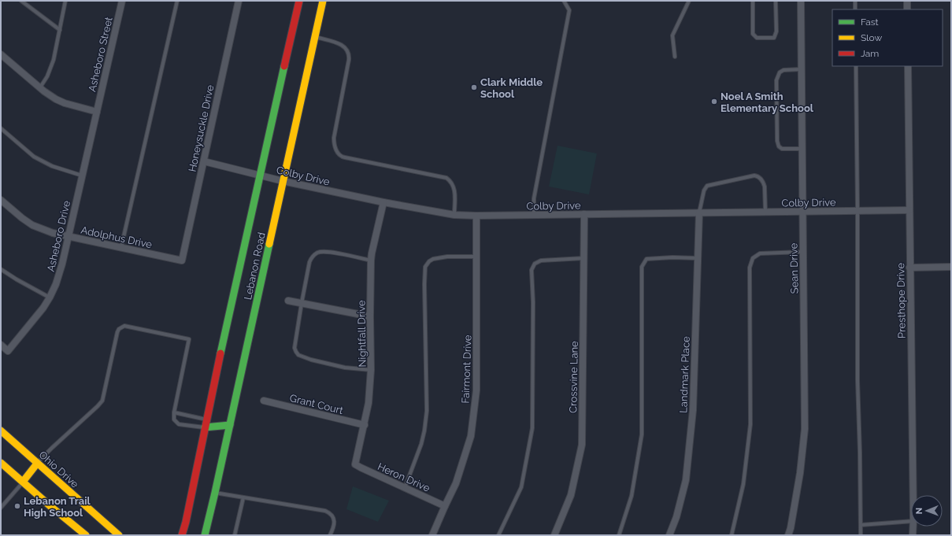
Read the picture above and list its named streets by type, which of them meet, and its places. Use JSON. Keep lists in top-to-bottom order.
{
  "streets": {
    "main road": ["Lebanon Road", "Ohio Drive"],
    "street": [
      "Asheboro Street",
      "Honeysuckle Drive",
      "Colby Drive",
      "Asheboro Drive",
      "Adolphus Drive",
      "Sean Drive",
      "Presthope Drive",
      "Nightfall Drive",
      "Fairmont Drive",
      "Landmark Place",
      "Crossvine Lane",
      "Grant Court",
      "Heron Drive"
    ]
  },
  "crossings": [
    ["Asheboro Street", "Asheboro Drive"],
    ["Honeysuckle Drive", "Colby Drive"],
    ["Honeysuckle Drive", "Adolphus Drive"],
    ["Colby Drive", "Lebanon Road"],
    ["Colby Drive", "Sean Drive"],
    ["Colby Drive", "Presthope Drive"],
    ["Colby Drive", "Nightfall Drive"],
    ["Colby Drive", "Fairmont Drive"],
    ["Colby Drive", "Landmark Place"],
    ["Colby Drive", "Crossvine Lane"],
    ["Asheboro Drive", "Adolphus Drive"],
    ["Nightfall Drive", "Grant Court"],
    ["Nightfall Drive", "Heron Drive"],
    ["Fairmont Drive", "Heron Drive"]
  ],
  "places": ["Clark Middle School", "Noel A Smith Elementary School", "Lebanon Trail High School"],
  "legend": ["Fast", "Slow", "Jam"],
  "north": "left"
}
